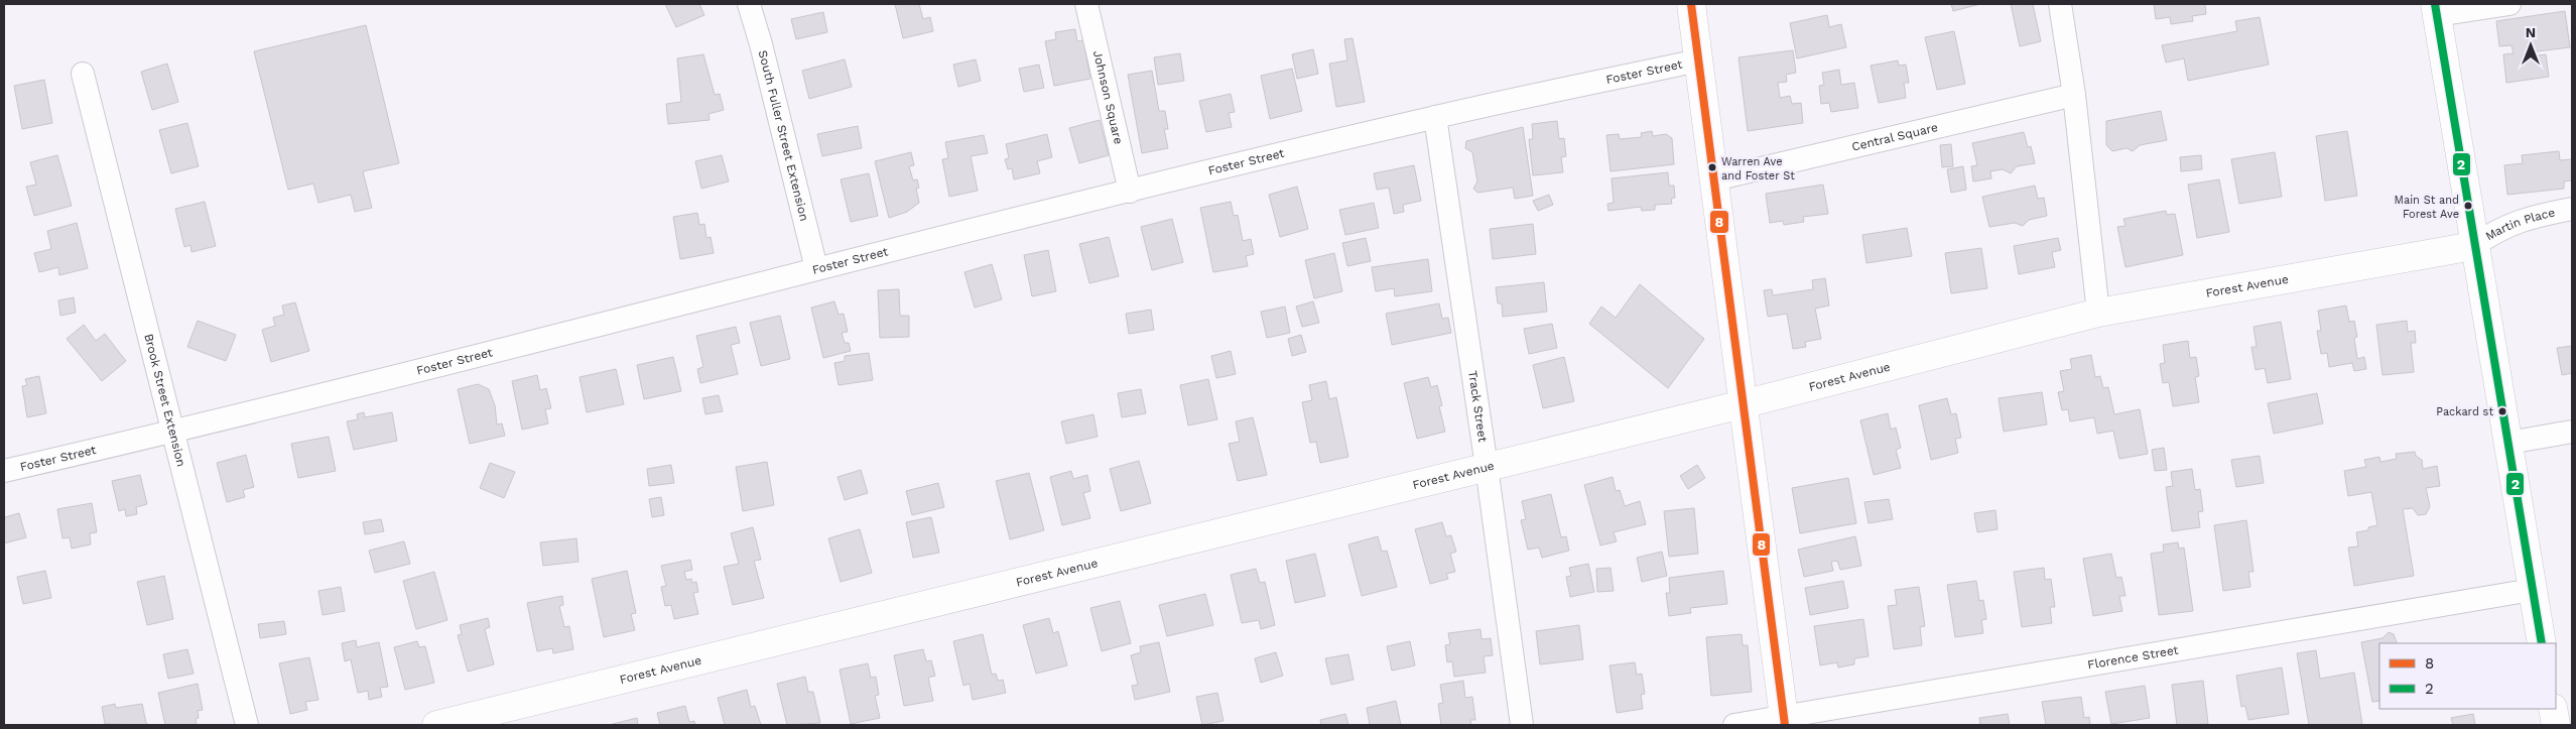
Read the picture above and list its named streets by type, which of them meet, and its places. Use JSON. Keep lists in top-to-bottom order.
{
  "streets": {
    "street": [
      "Foster Street",
      "Johnson Square",
      "South Fuller Street Extension",
      "Central Square",
      "Martin Place",
      "Forest Avenue",
      "Brook Street Extension",
      "Track Street",
      "Florence Street"
    ]
  },
  "crossings": [
    ["Foster Street", "Johnson Square"],
    ["Foster Street", "South Fuller Street Extension"],
    ["Foster Street", "Brook Street Extension"],
    ["Foster Street", "Track Street"],
    ["Martin Place", "Forest Avenue"],
    ["Forest Avenue", "Track Street"]
  ],
  "places": ["Warren Ave and Foster St", "Main St and Forest Ave", "Packard st"],
  "lines": ["transit line 8", "transit line 2"],
  "legend": ["8", "2"],
  "north": "top"
}
